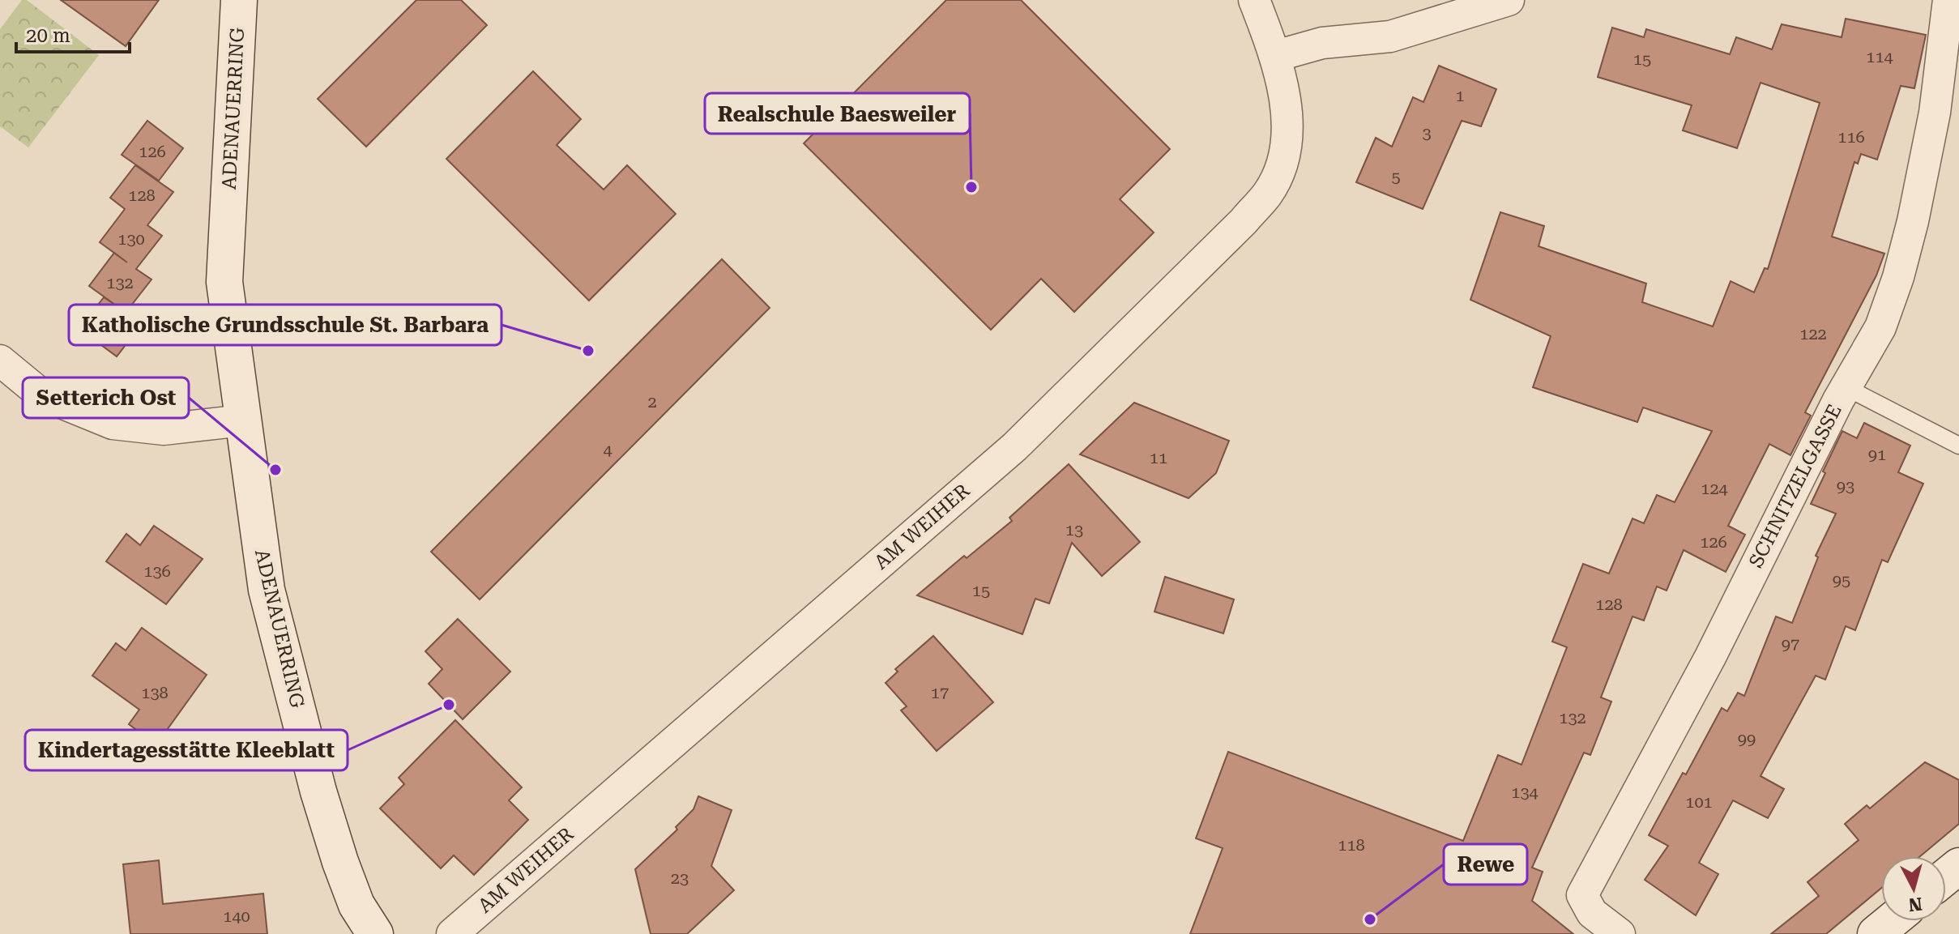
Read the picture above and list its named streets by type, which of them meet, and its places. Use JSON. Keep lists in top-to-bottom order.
{
  "streets": {
    "street": ["ADENAUERRING", "SCHNITZELGASSE", "AM WEIHER"]
  },
  "places": [
    "Realschule Baesweiler",
    "Katholische Grundsschule St. Barbara",
    "Setterich Ost",
    "Kindertagesstätte Kleeblatt",
    "Rewe"
  ],
  "house_numbers": [
    "114",
    "15",
    "1",
    "3",
    "116",
    "126",
    "5",
    "128",
    "130",
    "132",
    "122",
    "2",
    "4",
    "91",
    "11",
    "93",
    "124",
    "13",
    "126",
    "136",
    "95",
    "15",
    "128",
    "97",
    "138",
    "17",
    "132",
    "99",
    "134",
    "101",
    "118",
    "23",
    "140"
  ],
  "scale_bar": "20 m",
  "north": "bottom"
}
